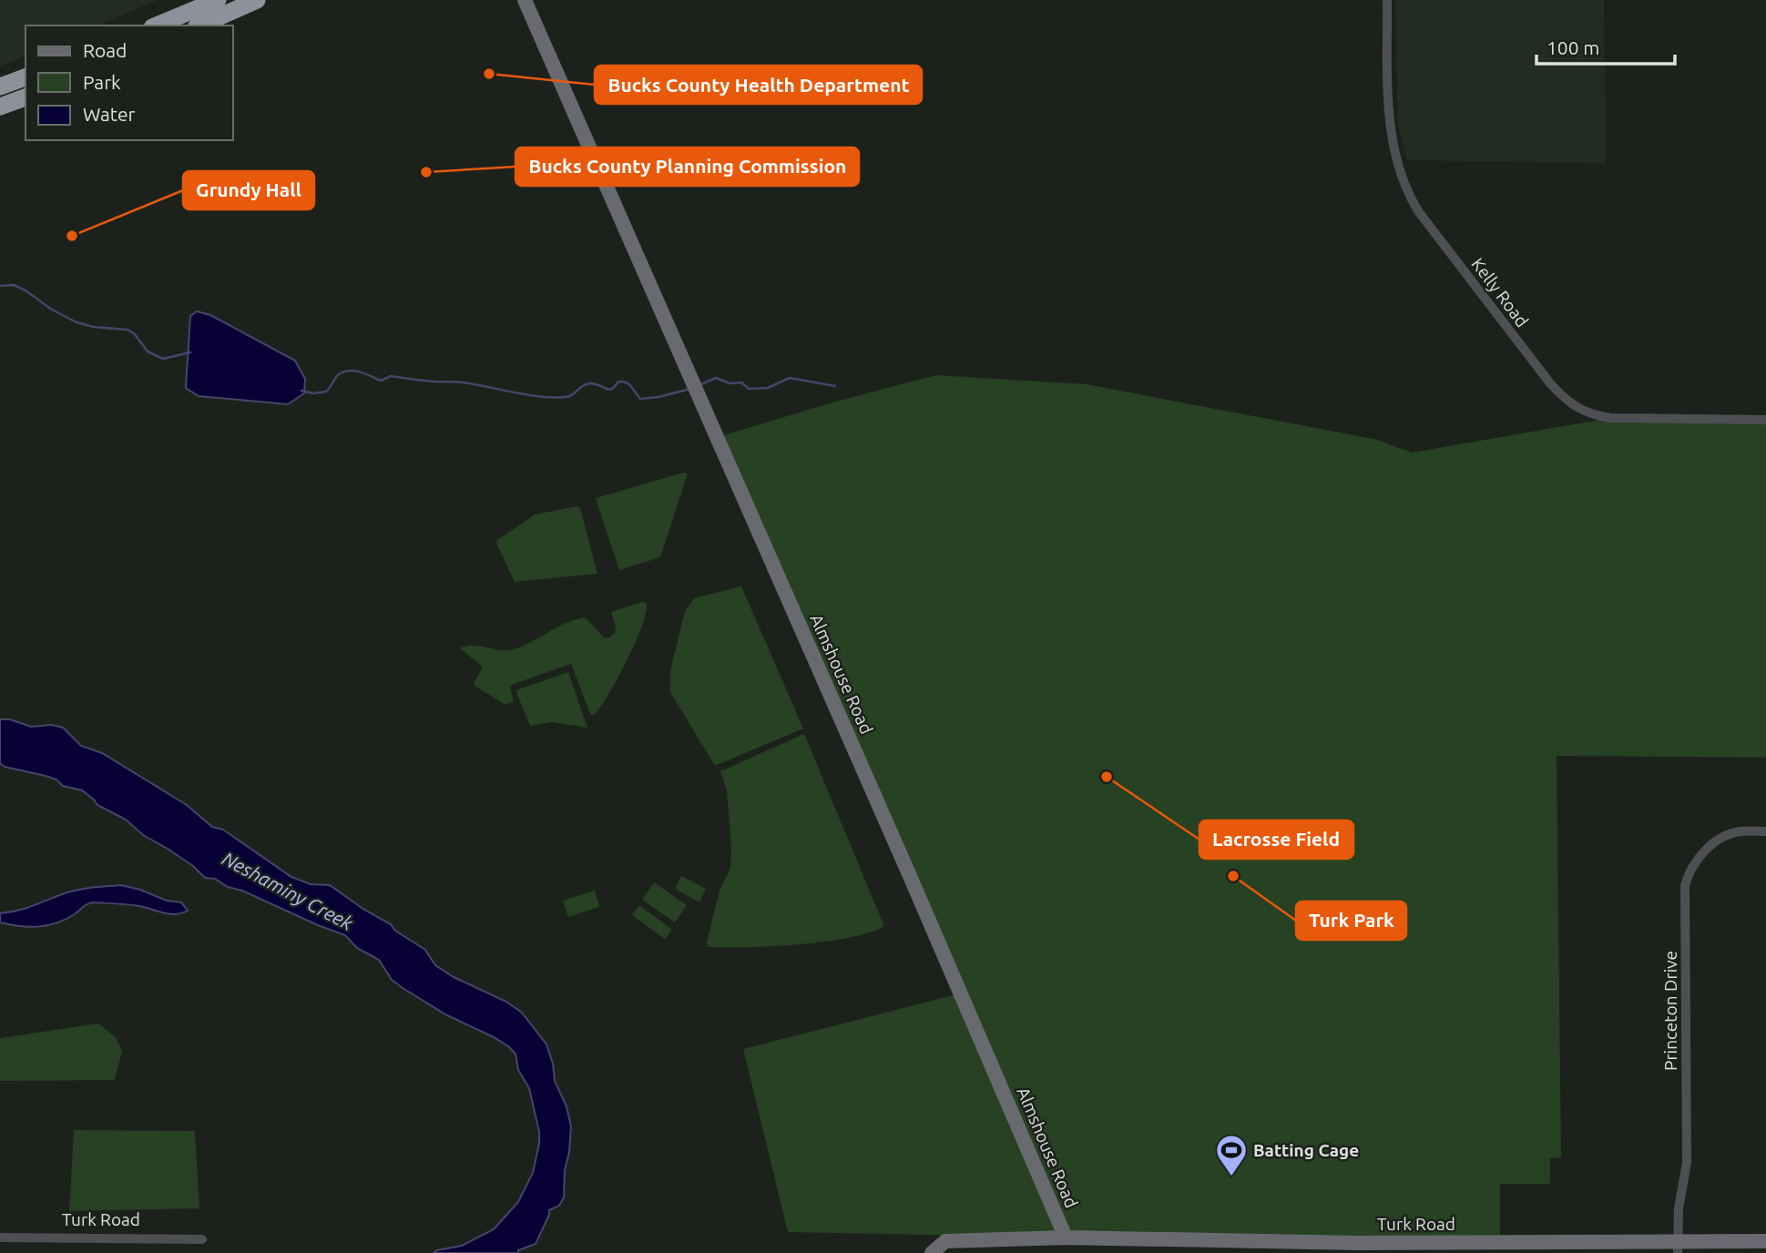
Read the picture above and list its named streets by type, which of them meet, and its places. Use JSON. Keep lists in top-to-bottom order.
{
  "streets": {
    "street": [
      "Kelly Road",
      "Almshouse Road",
      "Princeton Drive",
      "Turk Road"
    ]
  },
  "crossings": [
    ["Almshouse Road", "Turk Road"],
    ["Princeton Drive", "Turk Road"]
  ],
  "water": ["Neshaminy Creek"],
  "places": {
    "other": [
      "Bucks County Health Department",
      "Bucks County Planning Commission",
      "Grundy Hall",
      "Lacrosse Field",
      "Turk Park"
    ],
    "sports": ["Batting Cage"]
  },
  "legend": ["Road", "Park", "Water"],
  "scale_bar": "100 m"
}
